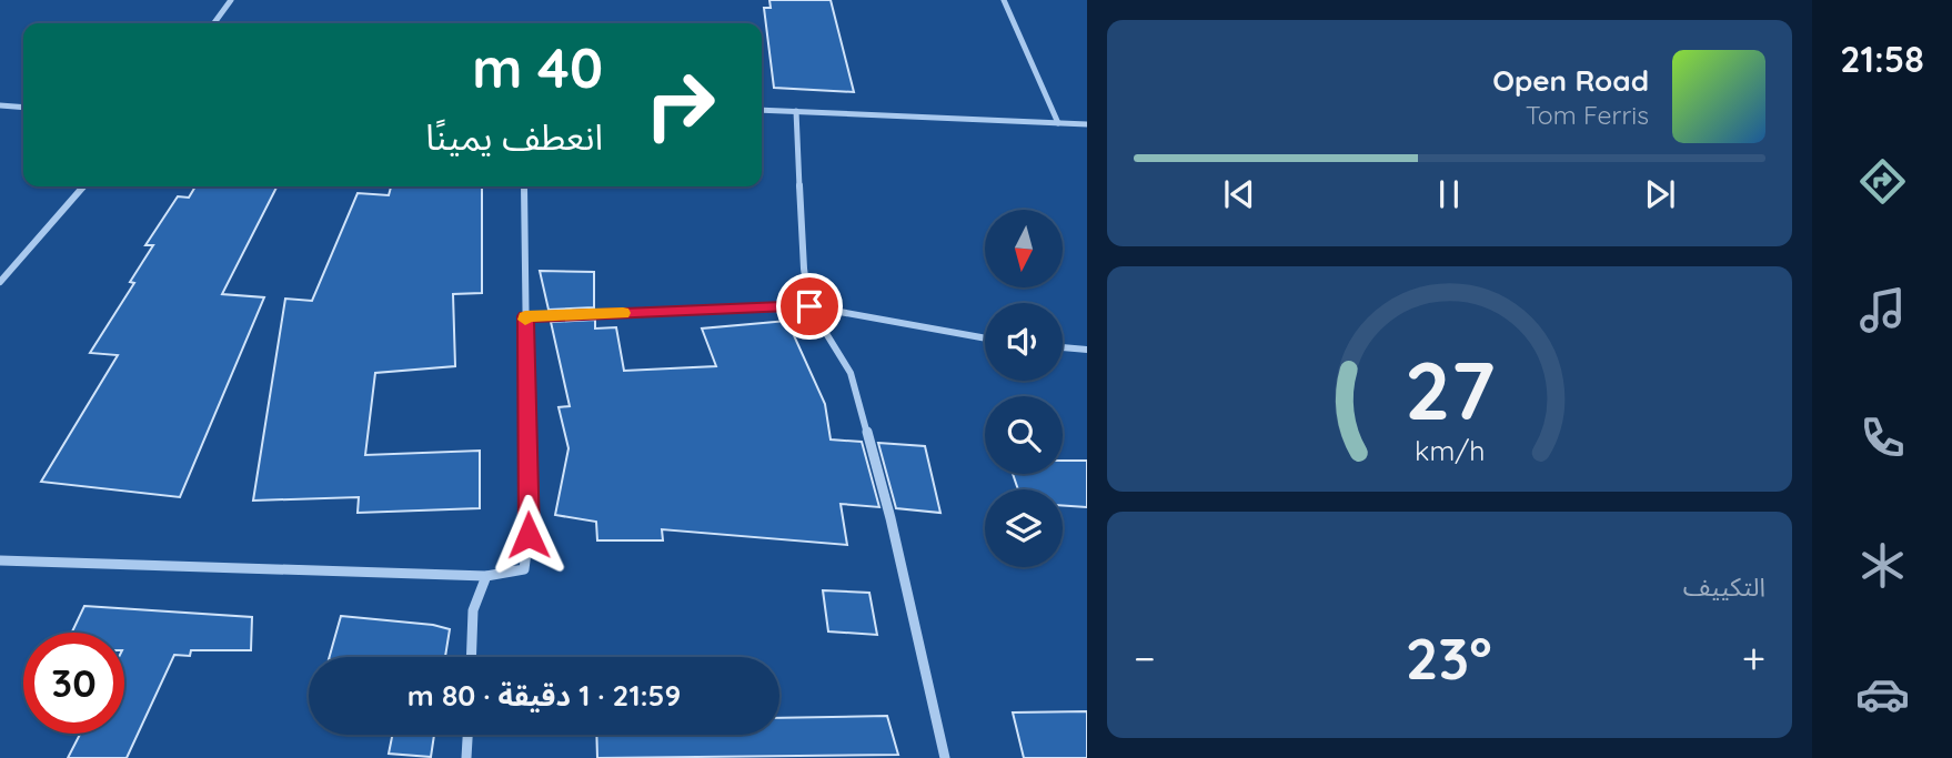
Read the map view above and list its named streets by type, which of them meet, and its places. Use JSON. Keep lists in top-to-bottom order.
{
  "north": "bottom",
  "page": {
    "tabs": "21:58",
    "turn": ["40 m", "انعطف يمينًا"],
    "song": ["Open Road", "Tom Ferris"],
    "tile": "التكييف",
    "heat": ["−", "23°", "+"],
    "limit": "30",
    "trip": "21:59 · 1 دقيقة · 80 m",
    "gauge": ["27", "km/h"]
  }
}
